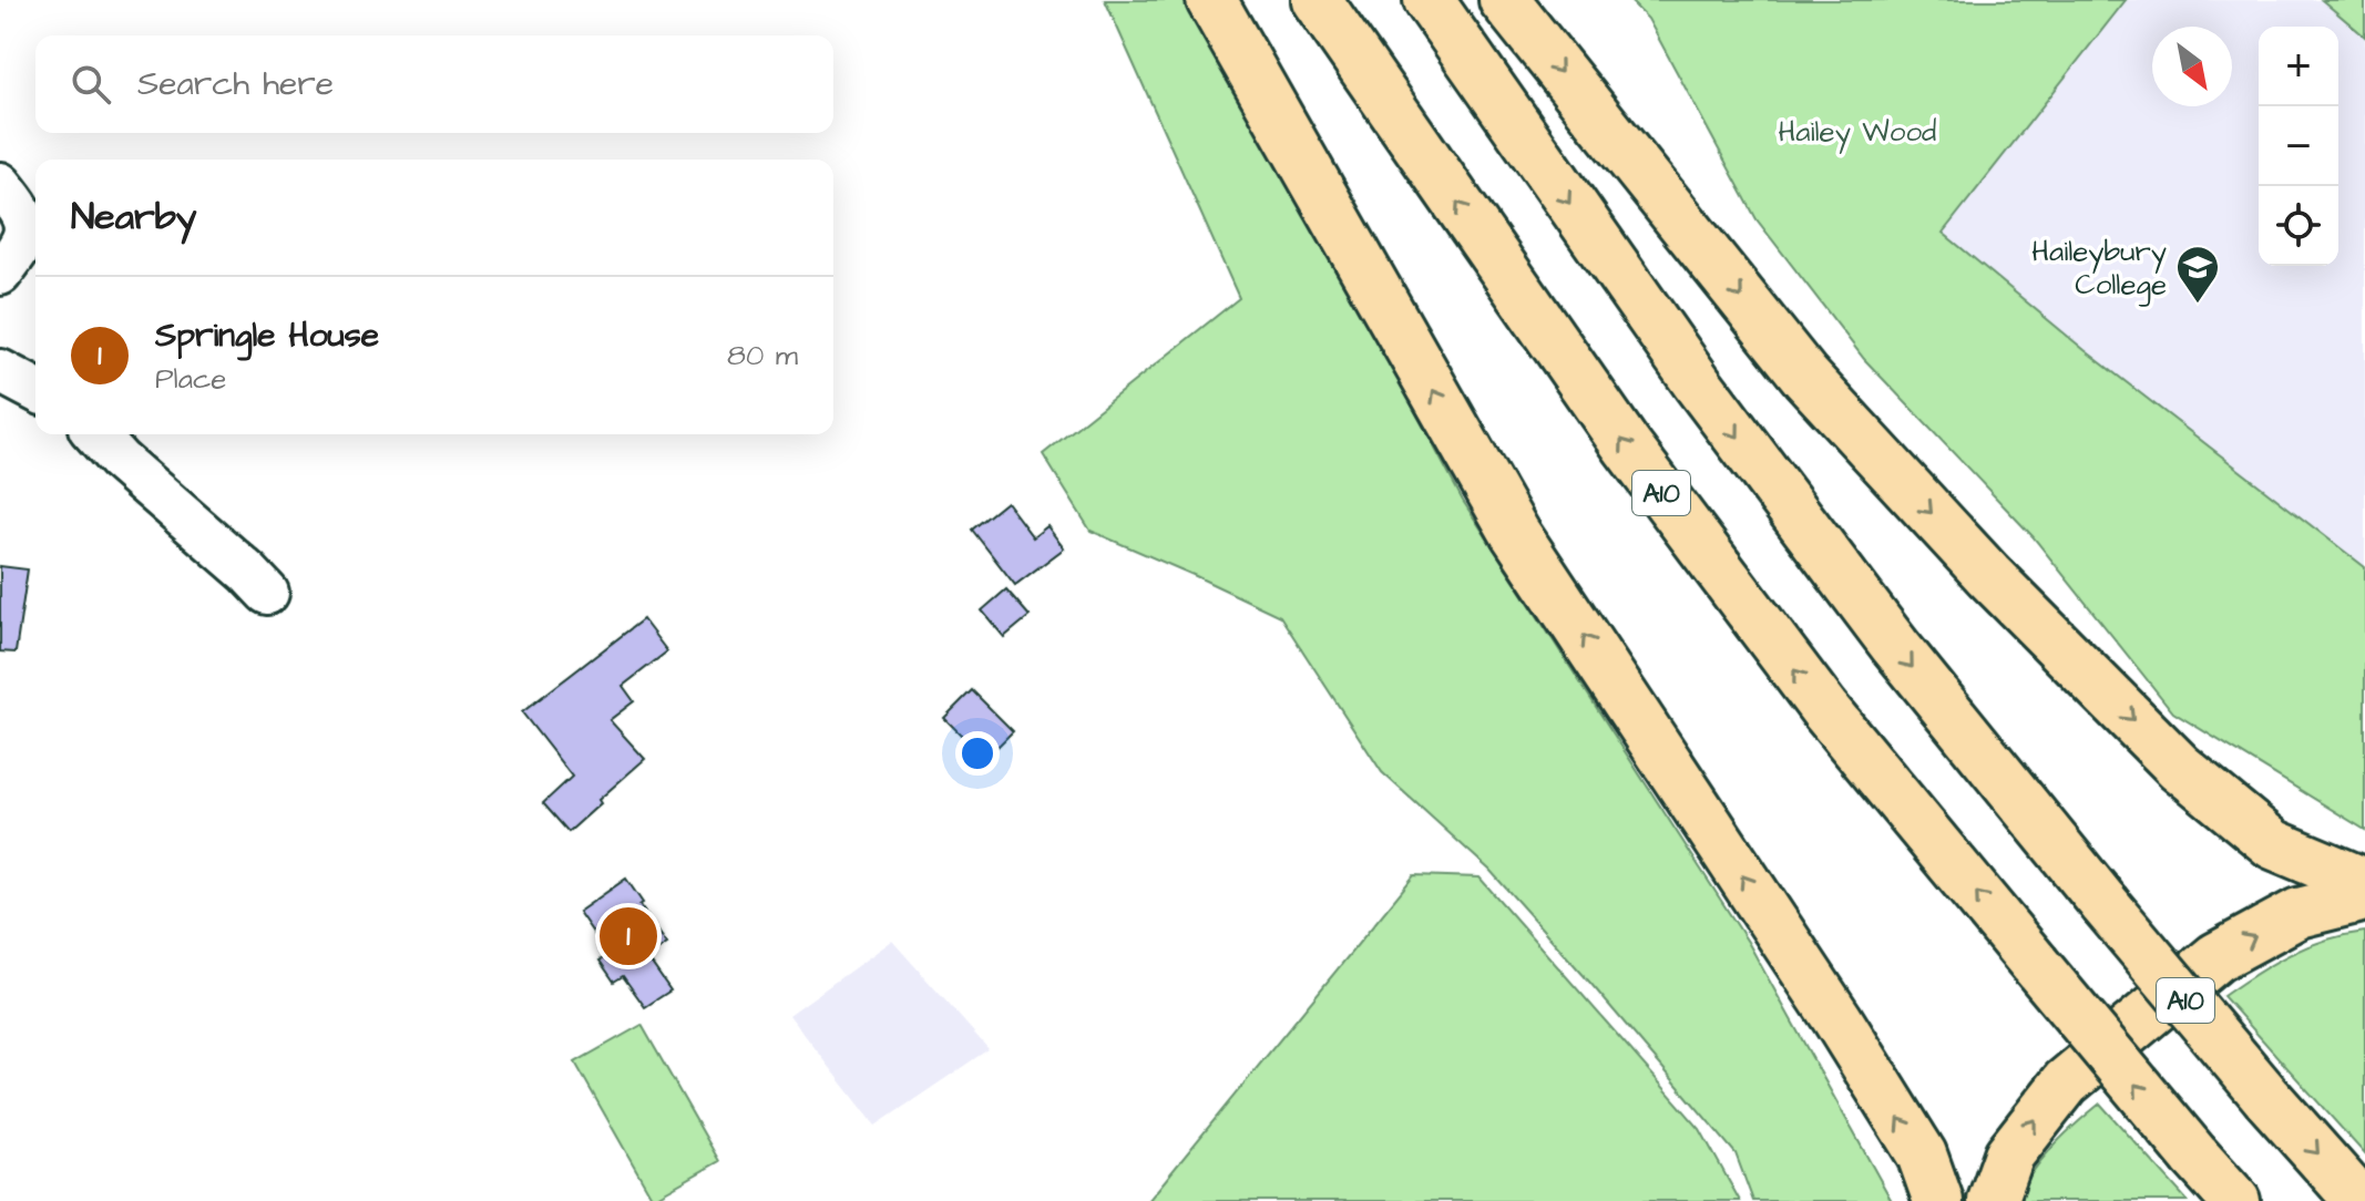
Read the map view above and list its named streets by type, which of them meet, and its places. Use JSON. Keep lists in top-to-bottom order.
{
  "streets": {
    "highway": ["A10"]
  },
  "parks": ["Hailey Wood"],
  "places": {
    "school or university": ["Haileybury College"]
  },
  "north": "bottom right",
  "page": {
    "map_buttons": ["+", "−"],
    "search": "Search here",
    "heading": "Nearby",
    "list": [
      {
        "mark": "1",
        "name": "Springle House",
        "note": "Place",
        "value": "80 m"
      }
    ],
    "pins": "1"
  }
}
